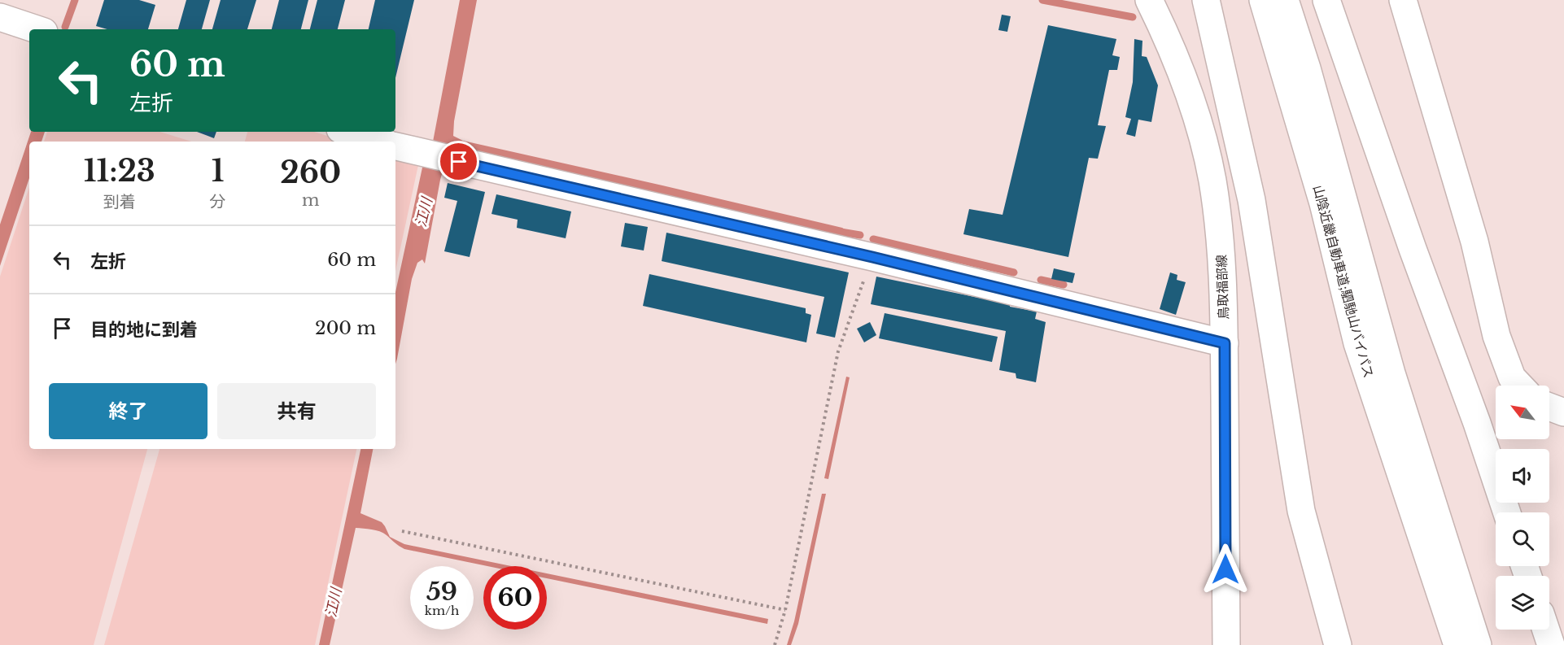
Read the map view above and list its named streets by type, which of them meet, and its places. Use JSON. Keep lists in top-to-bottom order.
{
  "streets": {
    "main road": ["山陰近畿自動車道;駟馳山バイパス", "鳥取福部線"]
  },
  "water": ["江川"],
  "north": "top left",
  "page": {
    "turn": ["60 m", "左折"],
    "eta": [
      "11:23",
      "到着",
      "1",
      "分",
      "260",
      "m"
    ],
    "list": [
      {
        "name": "左折",
        "value": "60 m"
      },
      {
        "name": "目的地に到着",
        "value": "200 m"
      }
    ],
    "buttons": ["終了", "共有"],
    "speed": "59 km/h",
    "limit": "60"
  }
}
